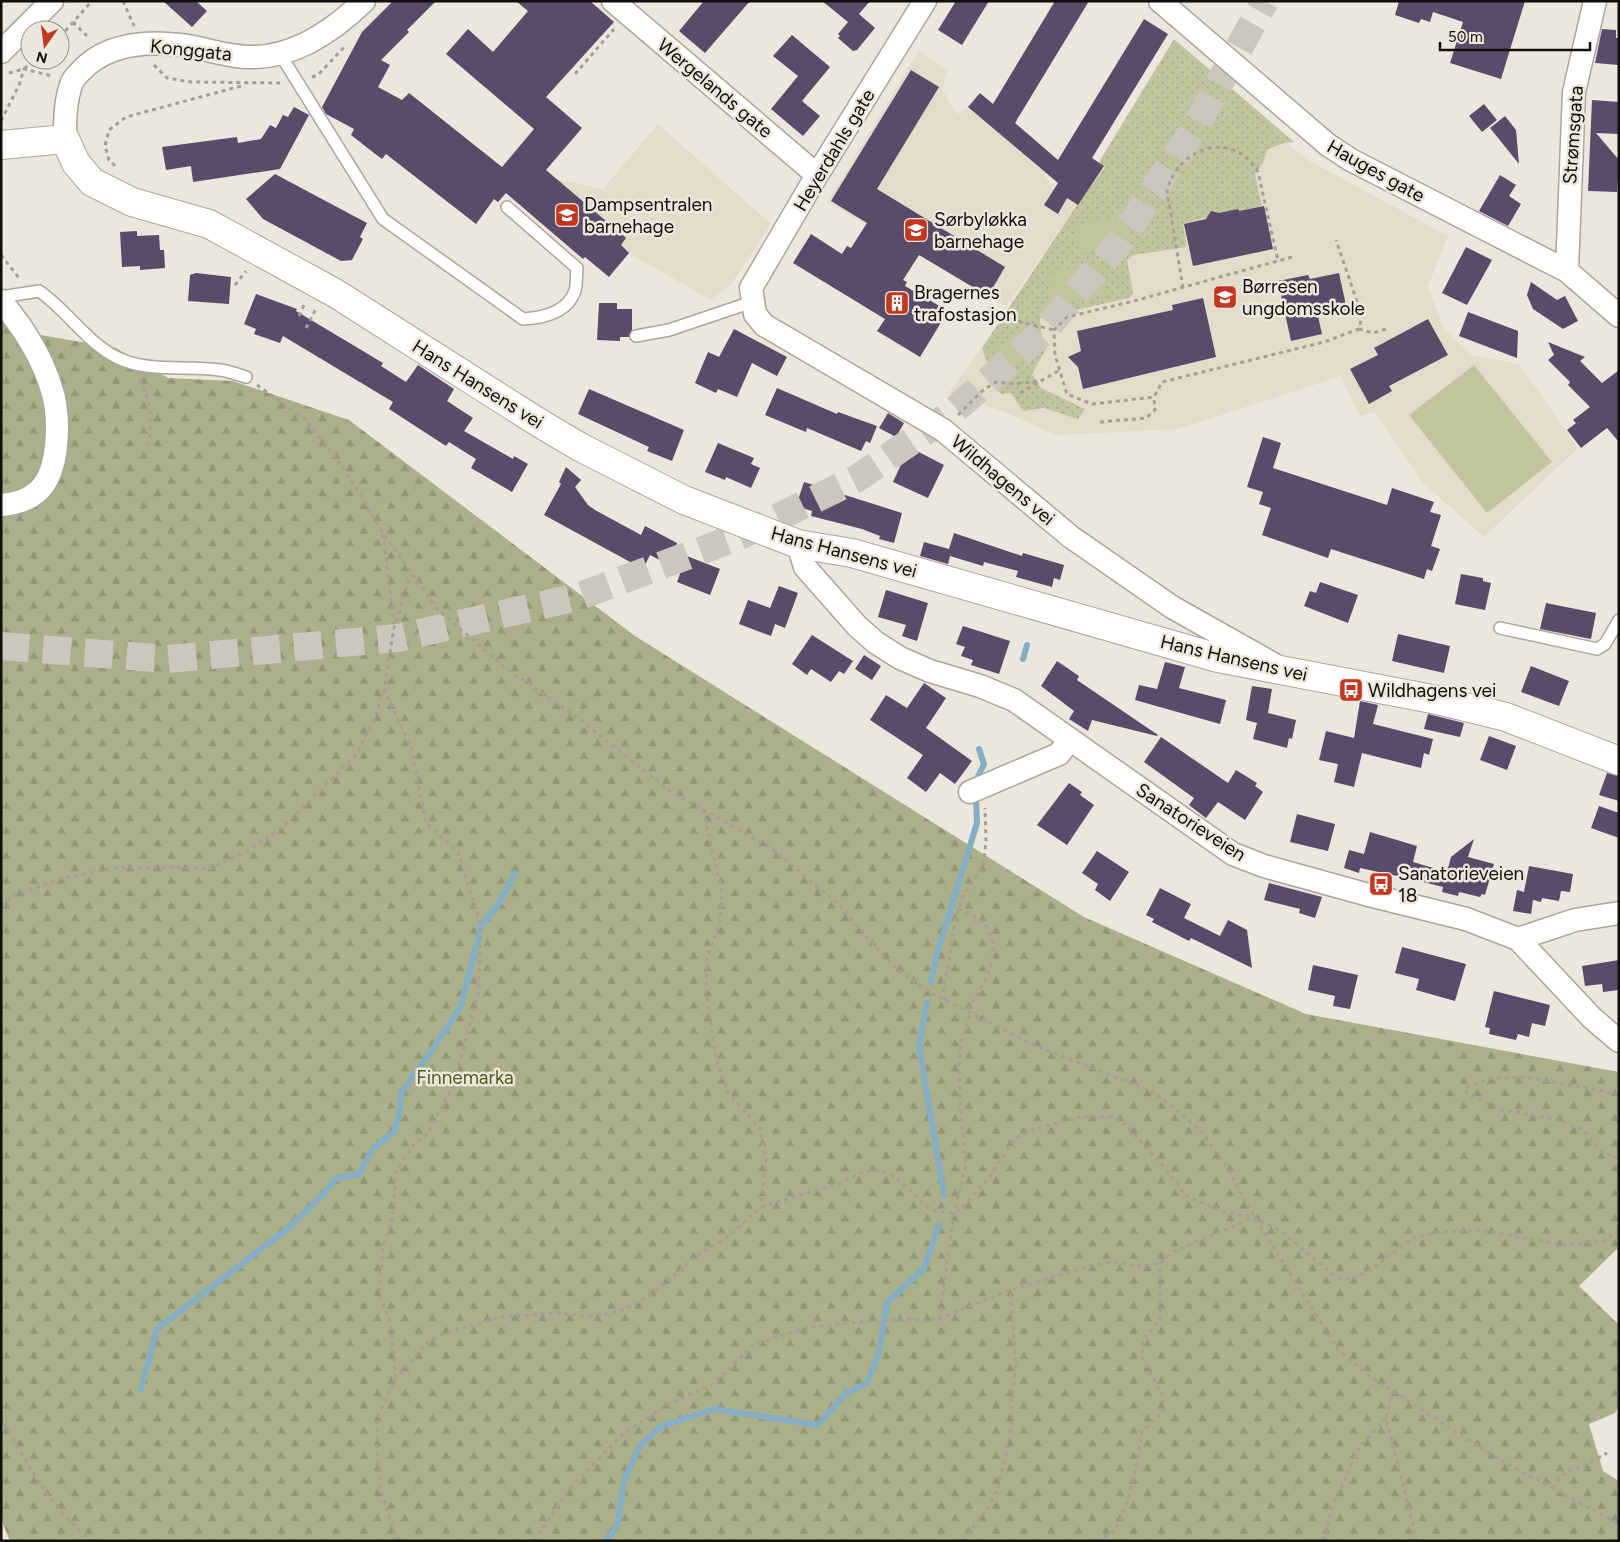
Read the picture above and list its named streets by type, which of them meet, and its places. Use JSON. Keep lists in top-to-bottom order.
{
  "streets": {
    "main road": ["Hans Hansens vei"],
    "street": [
      "Konggata",
      "Wergelands gate",
      "Strømsgata",
      "Heyerdahls gate",
      "Hauges gate",
      "Wildhagens vei",
      "Sanatorieveien"
    ]
  },
  "crossings": [
    ["Wergelands gate", "Heyerdahls gate"],
    ["Strømsgata", "Hauges gate"],
    ["Heyerdahls gate", "Wildhagens vei"],
    ["Hans Hansens vei", "Wildhagens vei"],
    ["Hans Hansens vei", "Sanatorieveien"]
  ],
  "parks": ["Finnemarka"],
  "places": {
    "school or university": ["Dampsentralen barnehage", "Sørbyløkka barnehage", "Børresen ungdomsskole"],
    "building": ["Bragernes trafostasjon"],
    "bus stop": ["Wildhagens vei", "Sanatorieveien 18"]
  },
  "scale_bar": "50 m",
  "north": "bottom"
}
